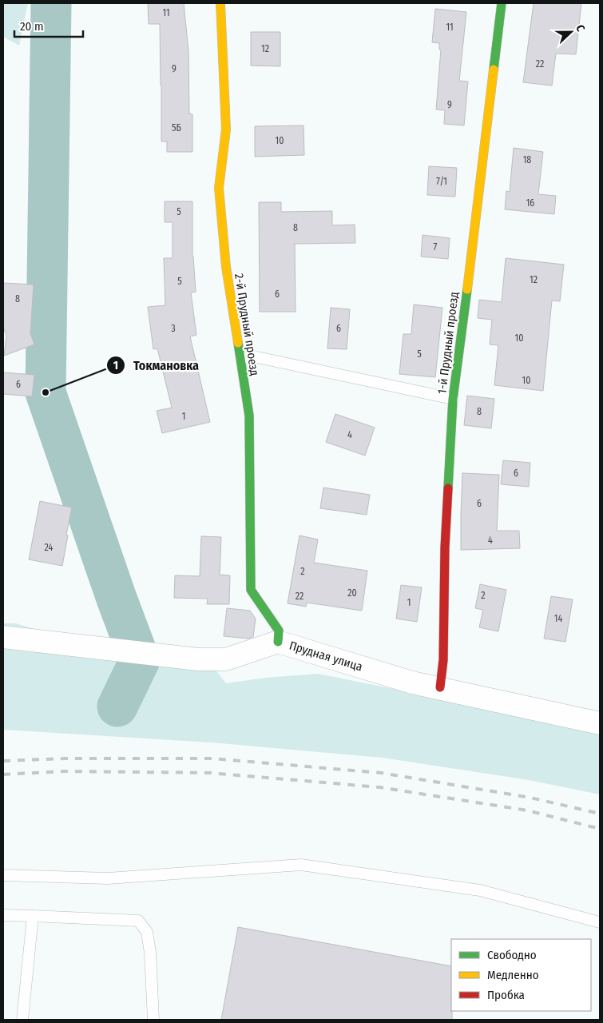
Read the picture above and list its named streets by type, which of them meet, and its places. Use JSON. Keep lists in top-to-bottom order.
{
  "streets": {
    "street": ["2-й Прудный проезд", "1-й Прудный проезд", "Прудная улица"]
  },
  "crossings": [
    ["2-й Прудный проезд", "Прудная улица"],
    ["1-й Прудный проезд", "Прудная улица"]
  ],
  "places": ["Токмановка"],
  "house_numbers": [
    "11",
    "11",
    "12",
    "22",
    "9",
    "9",
    "5Б",
    "10",
    "18",
    "7/1",
    "16",
    "5",
    "8",
    "7",
    "12",
    "5",
    "6",
    "8",
    "3",
    "6",
    "10",
    "5",
    "10",
    "6",
    "8",
    "1",
    "4",
    "6",
    "6",
    "4",
    "24",
    "2",
    "20",
    "2",
    "22",
    "1",
    "14"
  ],
  "legend": ["Свободно", "Медленно", "Пробка"],
  "scale_bar": "20 m",
  "north": "right"
}
